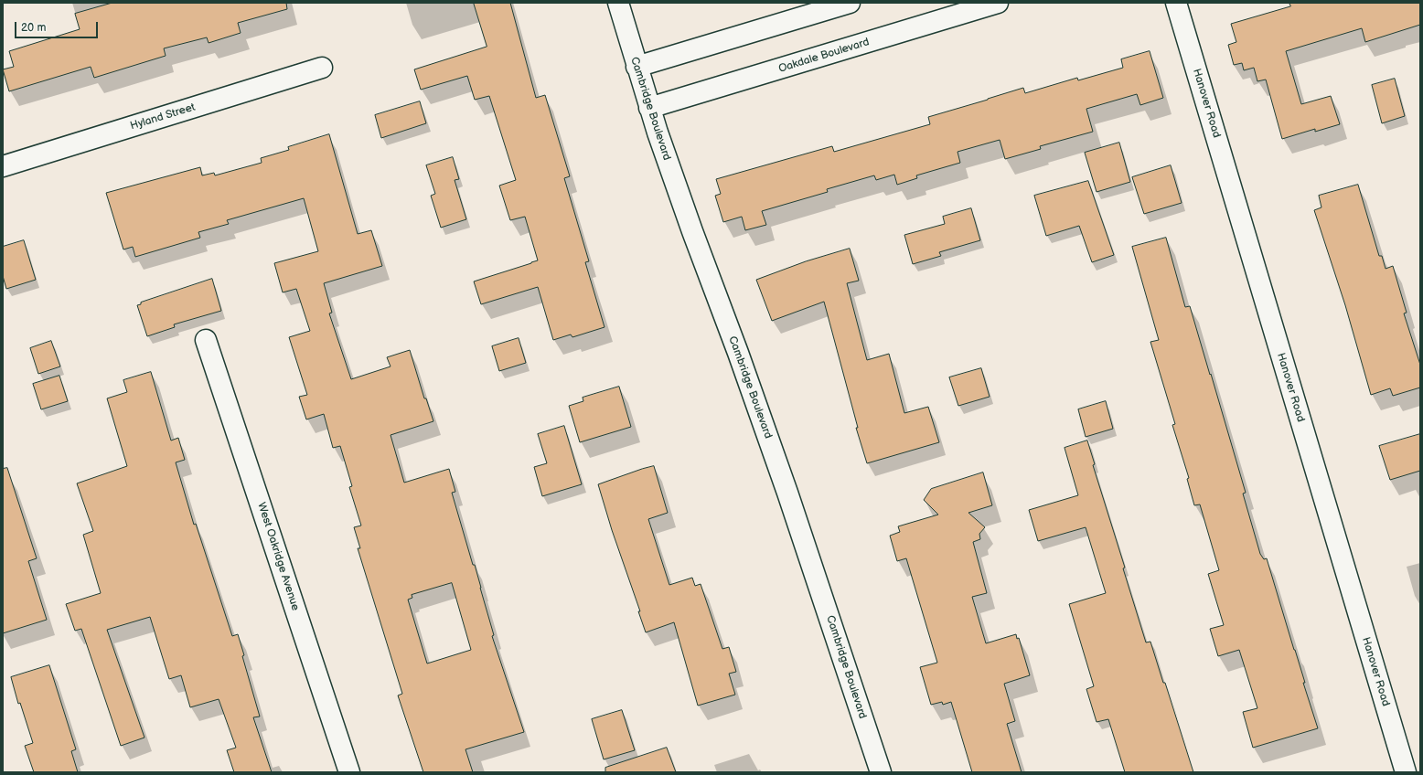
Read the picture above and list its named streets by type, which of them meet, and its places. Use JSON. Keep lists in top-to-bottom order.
{
  "streets": {
    "street": [
      "Oakdale Boulevard",
      "Hanover Road",
      "Cambridge Boulevard",
      "Hyland Street",
      "West Oakridge Avenue"
    ]
  },
  "crossings": [
    ["Oakdale Boulevard", "Cambridge Boulevard"]
  ],
  "scale_bar": "20 m"
}
